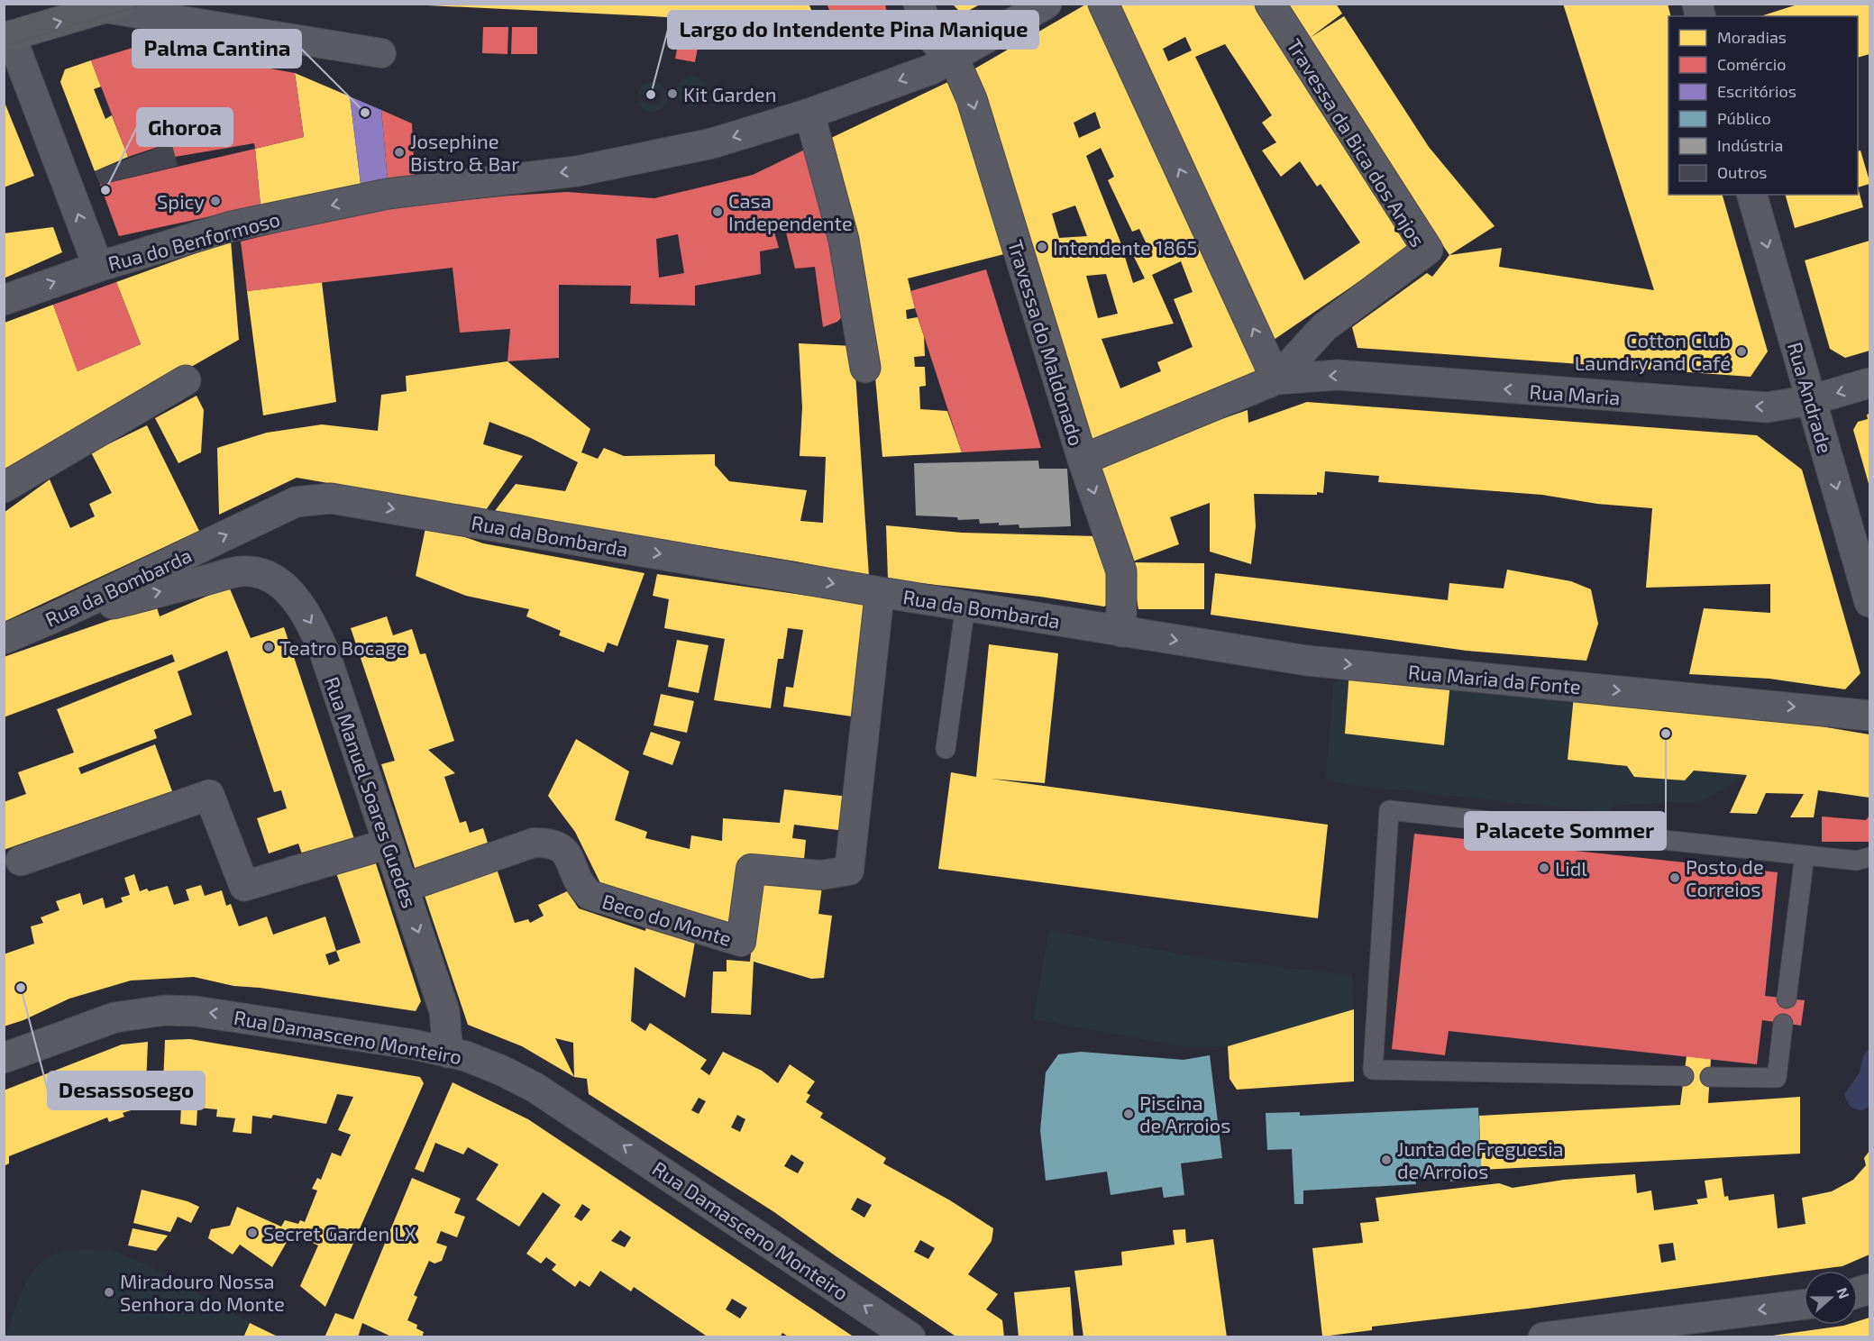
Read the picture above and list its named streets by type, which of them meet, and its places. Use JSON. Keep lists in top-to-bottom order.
{
  "streets": {
    "street": [
      "Travessa da Bica dos Anjos",
      "Rua do Benformoso",
      "Travessa do Maldonado",
      "Rua Maria",
      "Rua Andrade",
      "Rua da Bombarda",
      "Rua Maria da Fonte",
      "Rua Manuel Soares Guedes",
      "Beco do Monte",
      "Rua Damasceno Monteiro"
    ]
  },
  "crossings": [
    ["Travessa da Bica dos Anjos", "Rua Maria"],
    ["Rua do Benformoso", "Travessa do Maldonado"],
    ["Travessa do Maldonado", "Rua da Bombarda"],
    ["Travessa do Maldonado", "Rua Maria da Fonte"],
    ["Rua Maria", "Rua Andrade"],
    ["Rua da Bombarda", "Rua Maria da Fonte"],
    ["Rua da Bombarda", "Rua Manuel Soares Guedes"],
    ["Rua da Bombarda", "Beco do Monte"],
    ["Rua Manuel Soares Guedes", "Beco do Monte"],
    ["Rua Manuel Soares Guedes", "Rua Damasceno Monteiro"]
  ],
  "one_way": [
    "Rua Maria",
    "Rua Andrade",
    "Rua da Bombarda",
    "Rua Maria da Fonte",
    "Rua Damasceno Monteiro"
  ],
  "places": [
    "Kit Garden",
    "Largo do Intendente Pina Manique",
    "Palma Cantina",
    "Josephine Bistro & Bar",
    "Ghoroa",
    "Spicy",
    "Casa Independente",
    "Intendente 1865",
    "Cotton Club Laundry and Café",
    "Teatro Bocage",
    "Palacete Sommer",
    "Lidl",
    "Posto de Correios",
    "Desassosego",
    "Piscina de Arroios",
    "Junta de Freguesia de Arroios",
    "Secret Garden LX",
    "Miradouro Nossa Senhora do Monte"
  ],
  "legend": [
    "Moradias",
    "Comércio",
    "Escritórios",
    "Público",
    "Indústria",
    "Outros"
  ],
  "north": "right"
}
